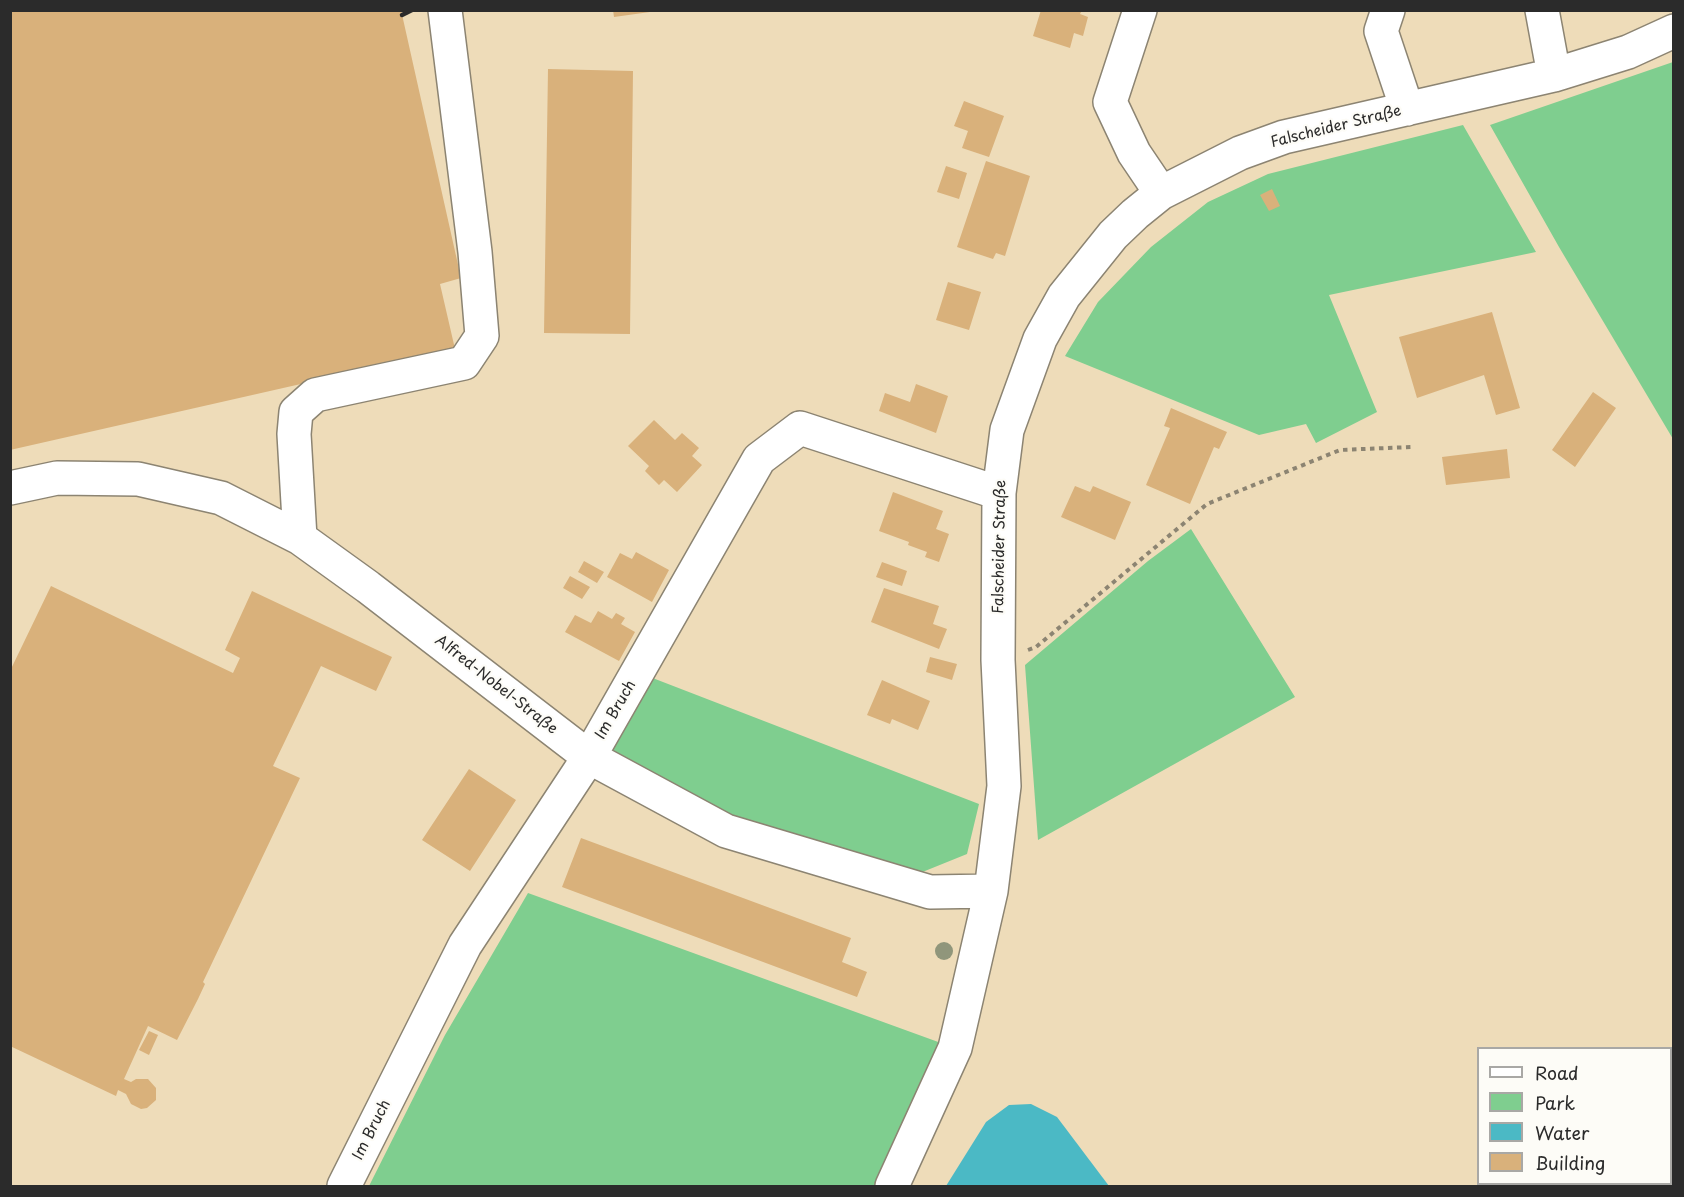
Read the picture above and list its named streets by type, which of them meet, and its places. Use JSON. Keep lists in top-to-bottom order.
{
  "streets": {
    "street": ["Falscheider Straße", "Alfred-Nobel-Straße", "Im Bruch"]
  },
  "crossings": [
    ["Falscheider Straße", "Alfred-Nobel-Straße"],
    ["Falscheider Straße", "Im Bruch"],
    ["Alfred-Nobel-Straße", "Im Bruch"]
  ],
  "legend": [
    "Road",
    "Park",
    "Water",
    "Building"
  ]
}
